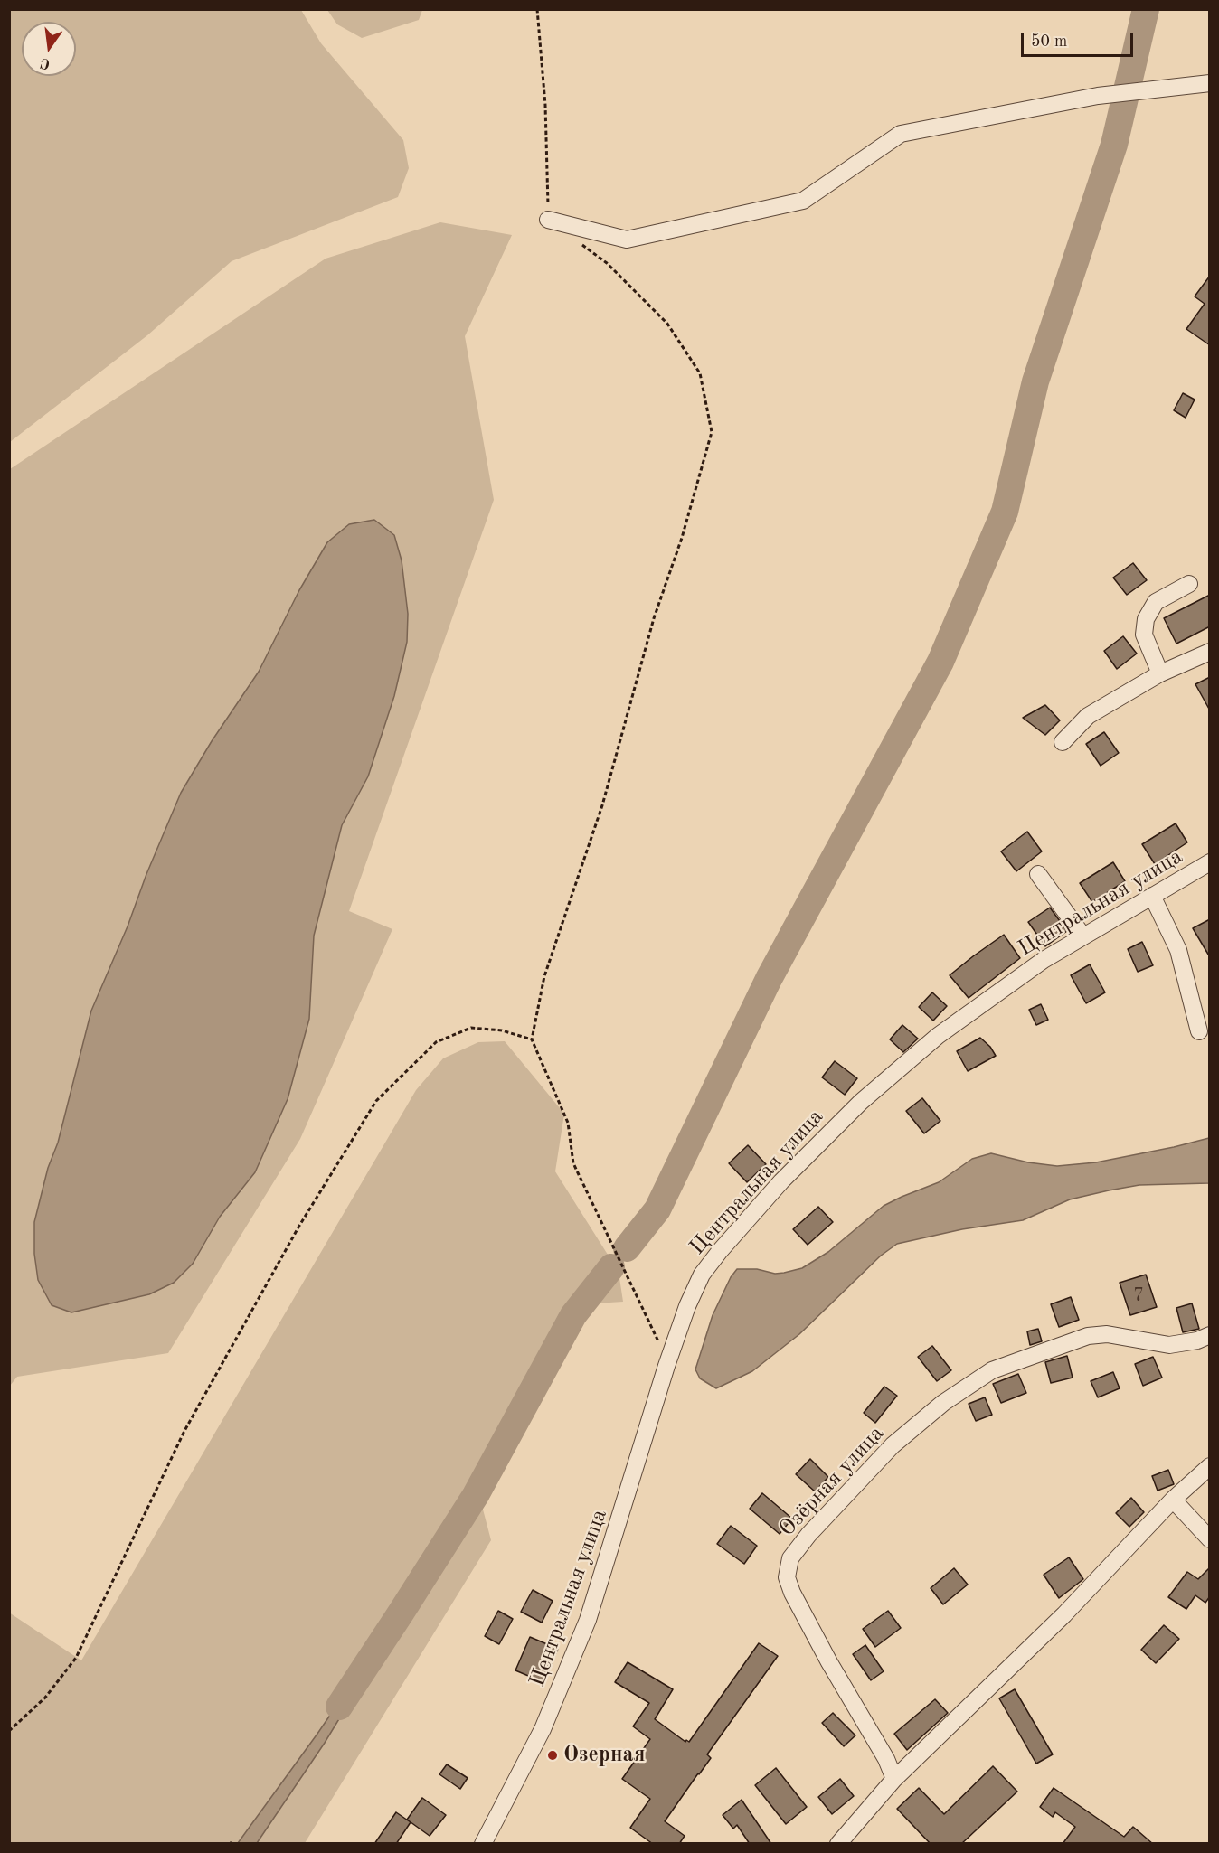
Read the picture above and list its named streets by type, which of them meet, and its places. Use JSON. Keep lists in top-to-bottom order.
{
  "streets": {
    "street": ["Центральная улица", "Озёрная улица"]
  },
  "places": ["Озерная"],
  "house_numbers": ["7"],
  "scale_bar": "50 m",
  "north": "bottom"
}
